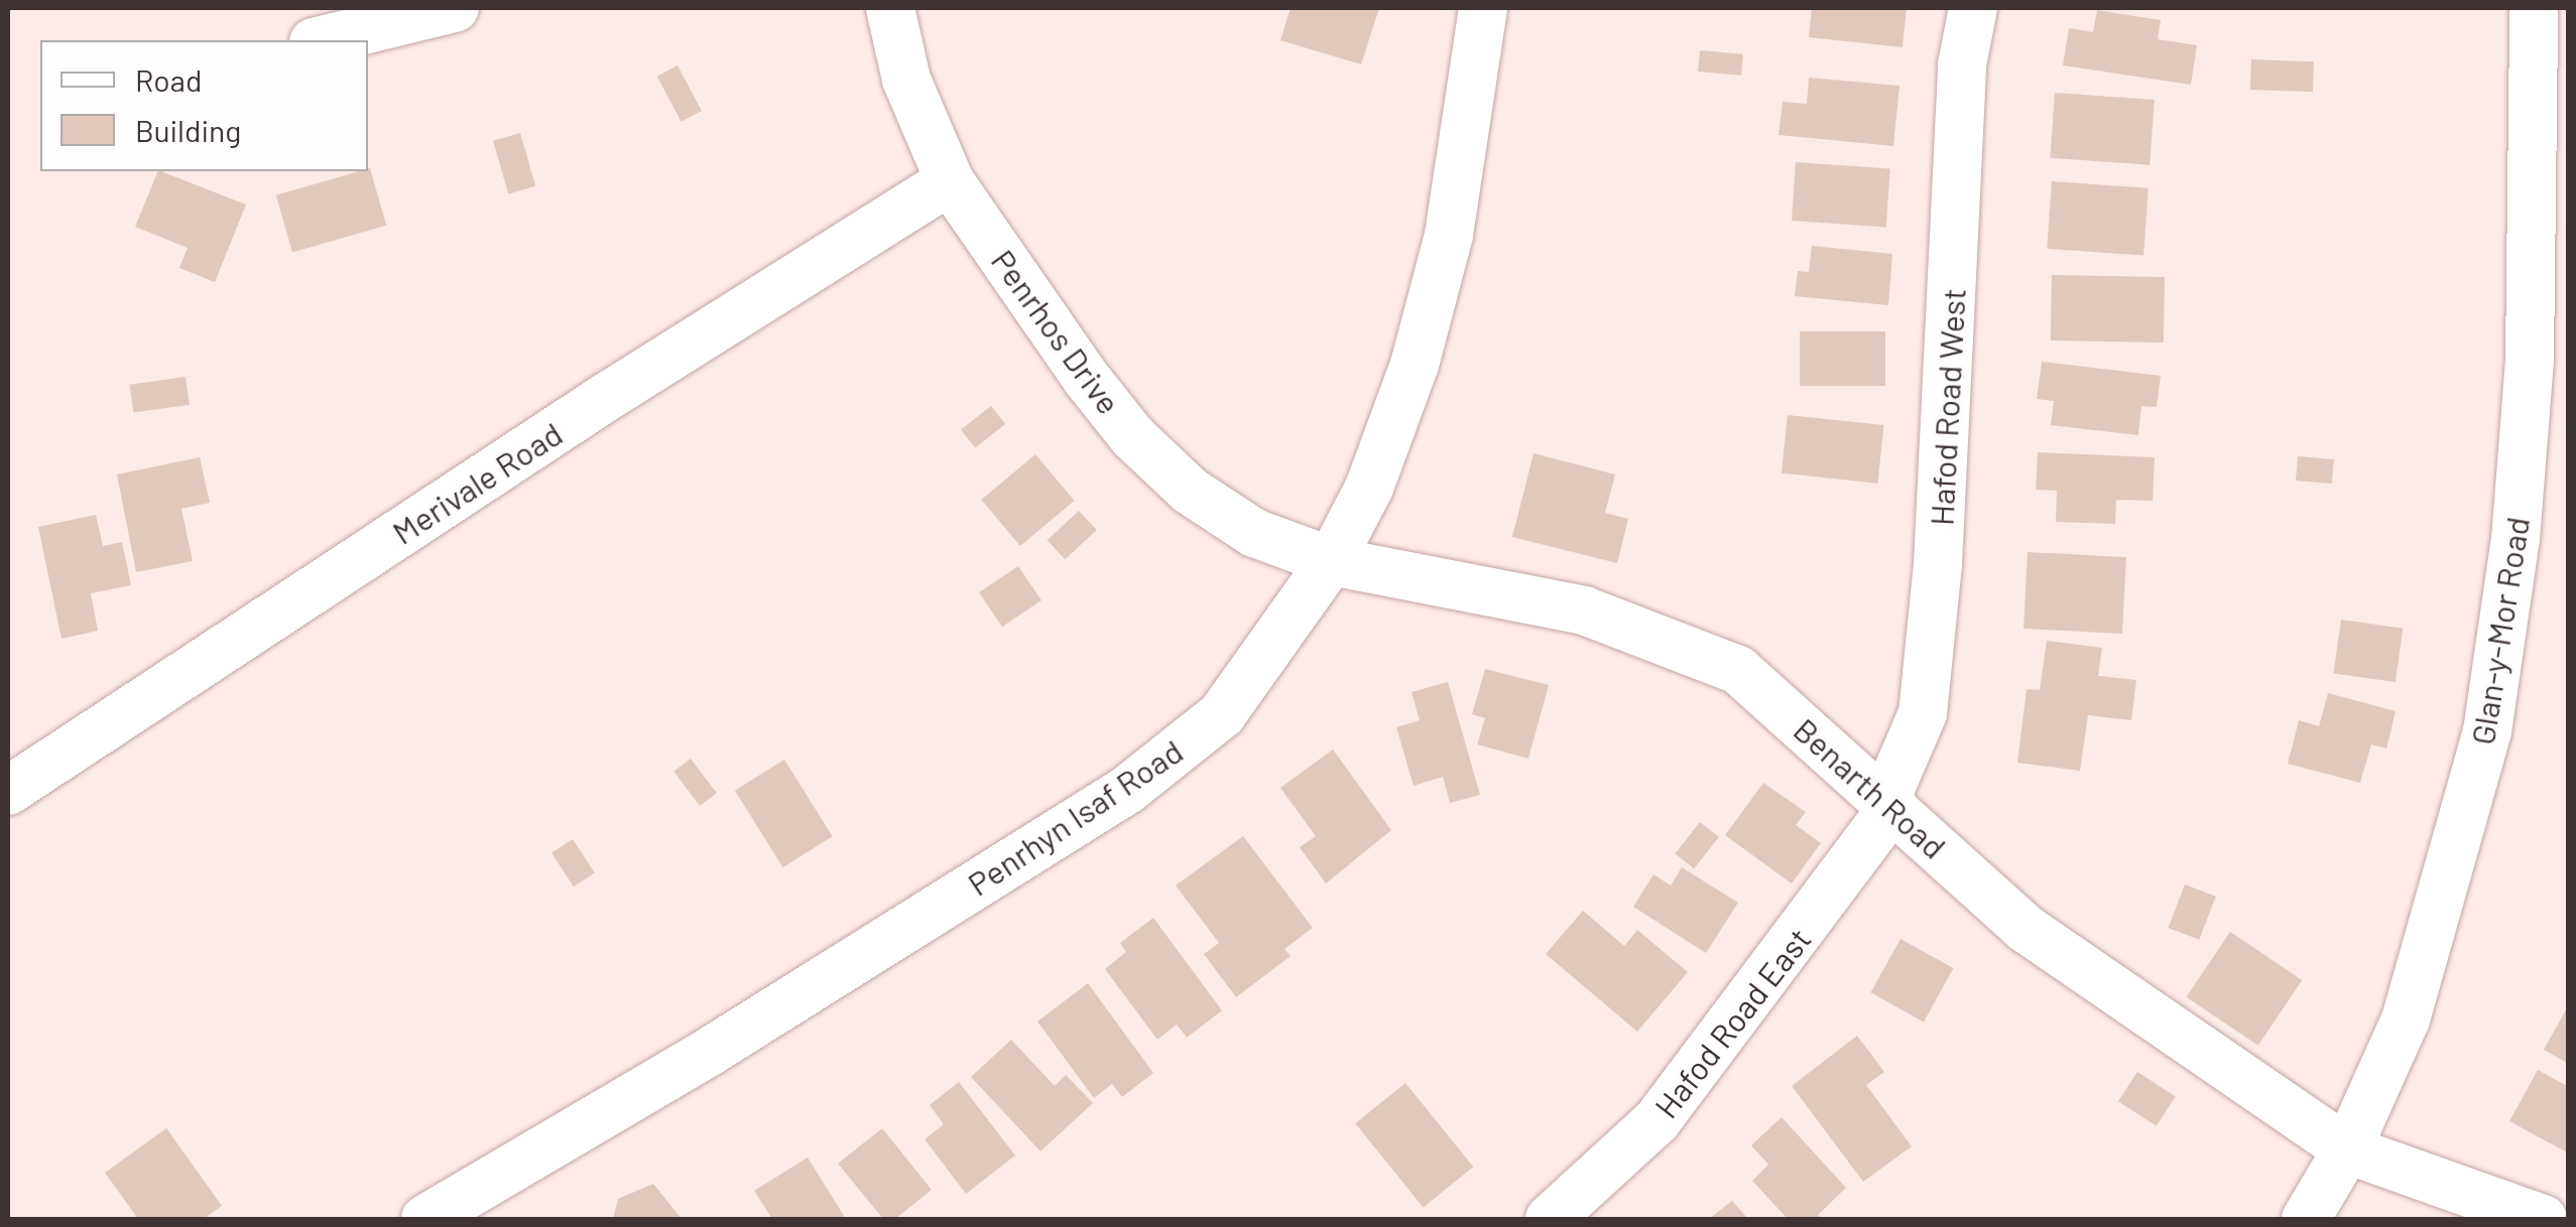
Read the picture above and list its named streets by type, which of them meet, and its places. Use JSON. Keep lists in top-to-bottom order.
{
  "streets": {
    "street": [
      "Penrhos Drive",
      "Hafod Road West",
      "Merivale Road",
      "Glan-y-Mor Road",
      "Benarth Road",
      "Penrhyn Isaf Road",
      "Hafod Road East"
    ]
  },
  "crossings": [
    ["Penrhos Drive", "Merivale Road"],
    ["Penrhos Drive", "Benarth Road"],
    ["Penrhos Drive", "Penrhyn Isaf Road"],
    ["Hafod Road West", "Benarth Road"],
    ["Hafod Road West", "Hafod Road East"],
    ["Glan-y-Mor Road", "Benarth Road"],
    ["Benarth Road", "Penrhyn Isaf Road"],
    ["Benarth Road", "Hafod Road East"]
  ],
  "legend": ["Road", "Building"]
}
